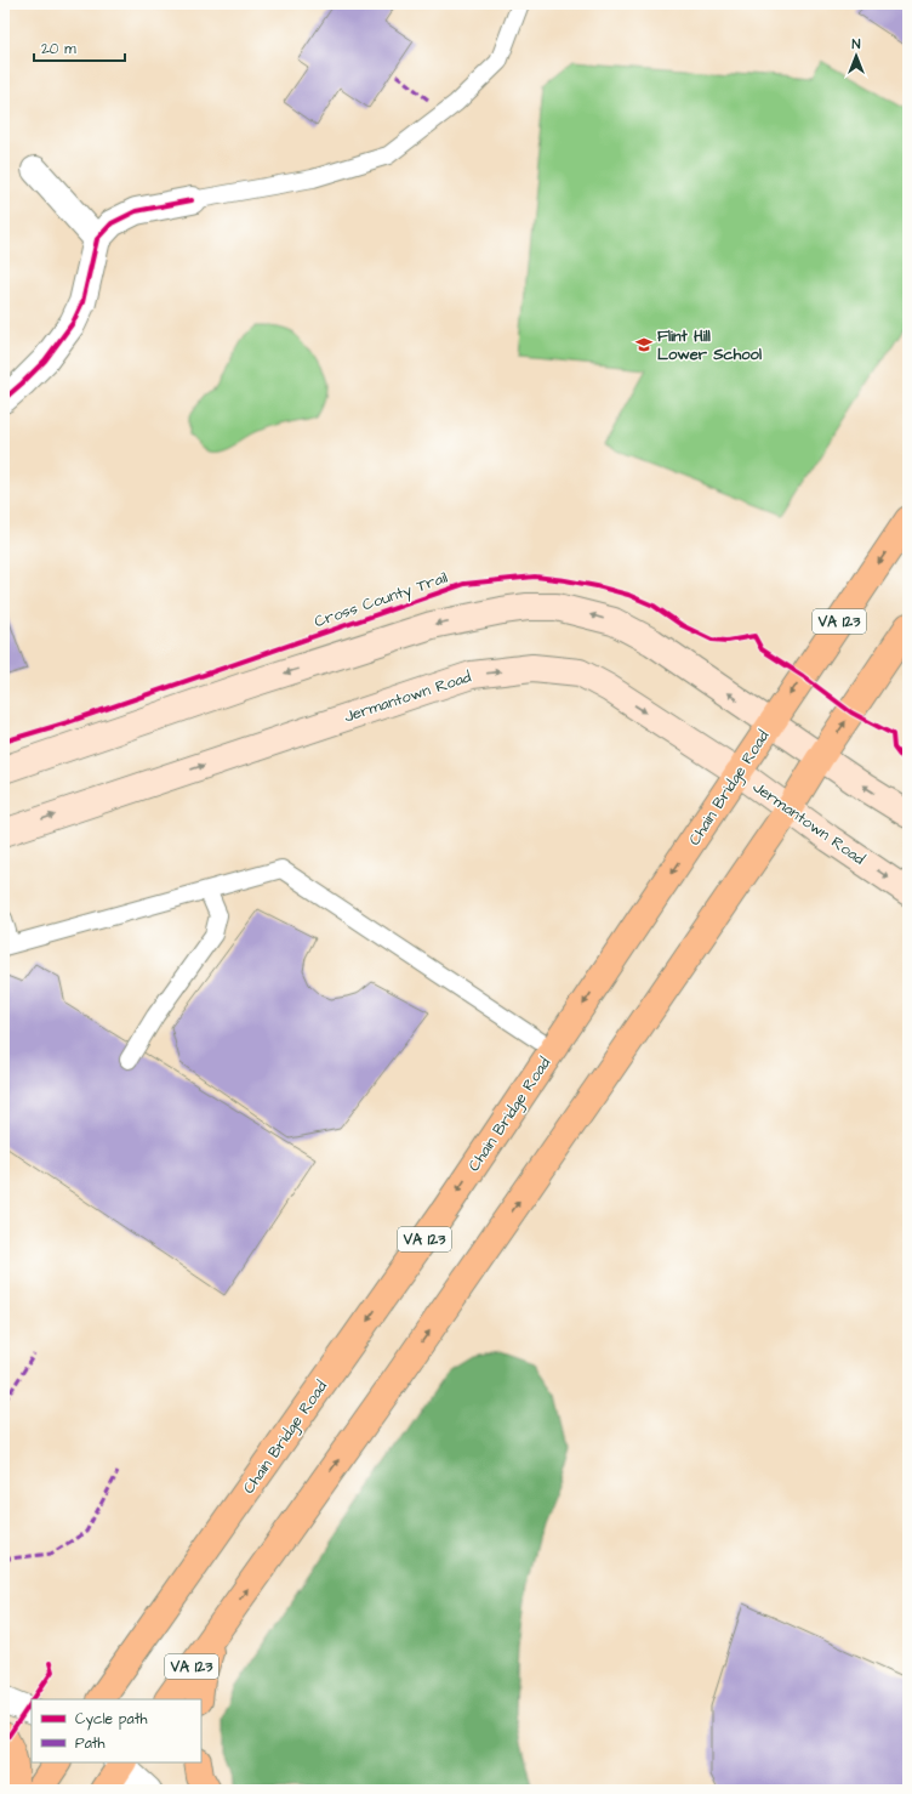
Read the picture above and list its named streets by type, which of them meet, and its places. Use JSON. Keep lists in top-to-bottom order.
{
  "streets": {
    "main road": ["VA 123", "Jermantown Road", "Chain Bridge Road"],
    "cycle path": ["Cross County Trail"]
  },
  "crossings": [
    ["VA 123", "Jermantown Road"],
    ["Jermantown Road", "Chain Bridge Road"]
  ],
  "places": {
    "school or university": ["Flint Hill Lower School"]
  },
  "legend": ["Cycle path", "Path"],
  "scale_bar": "20 m",
  "north": "top"
}
